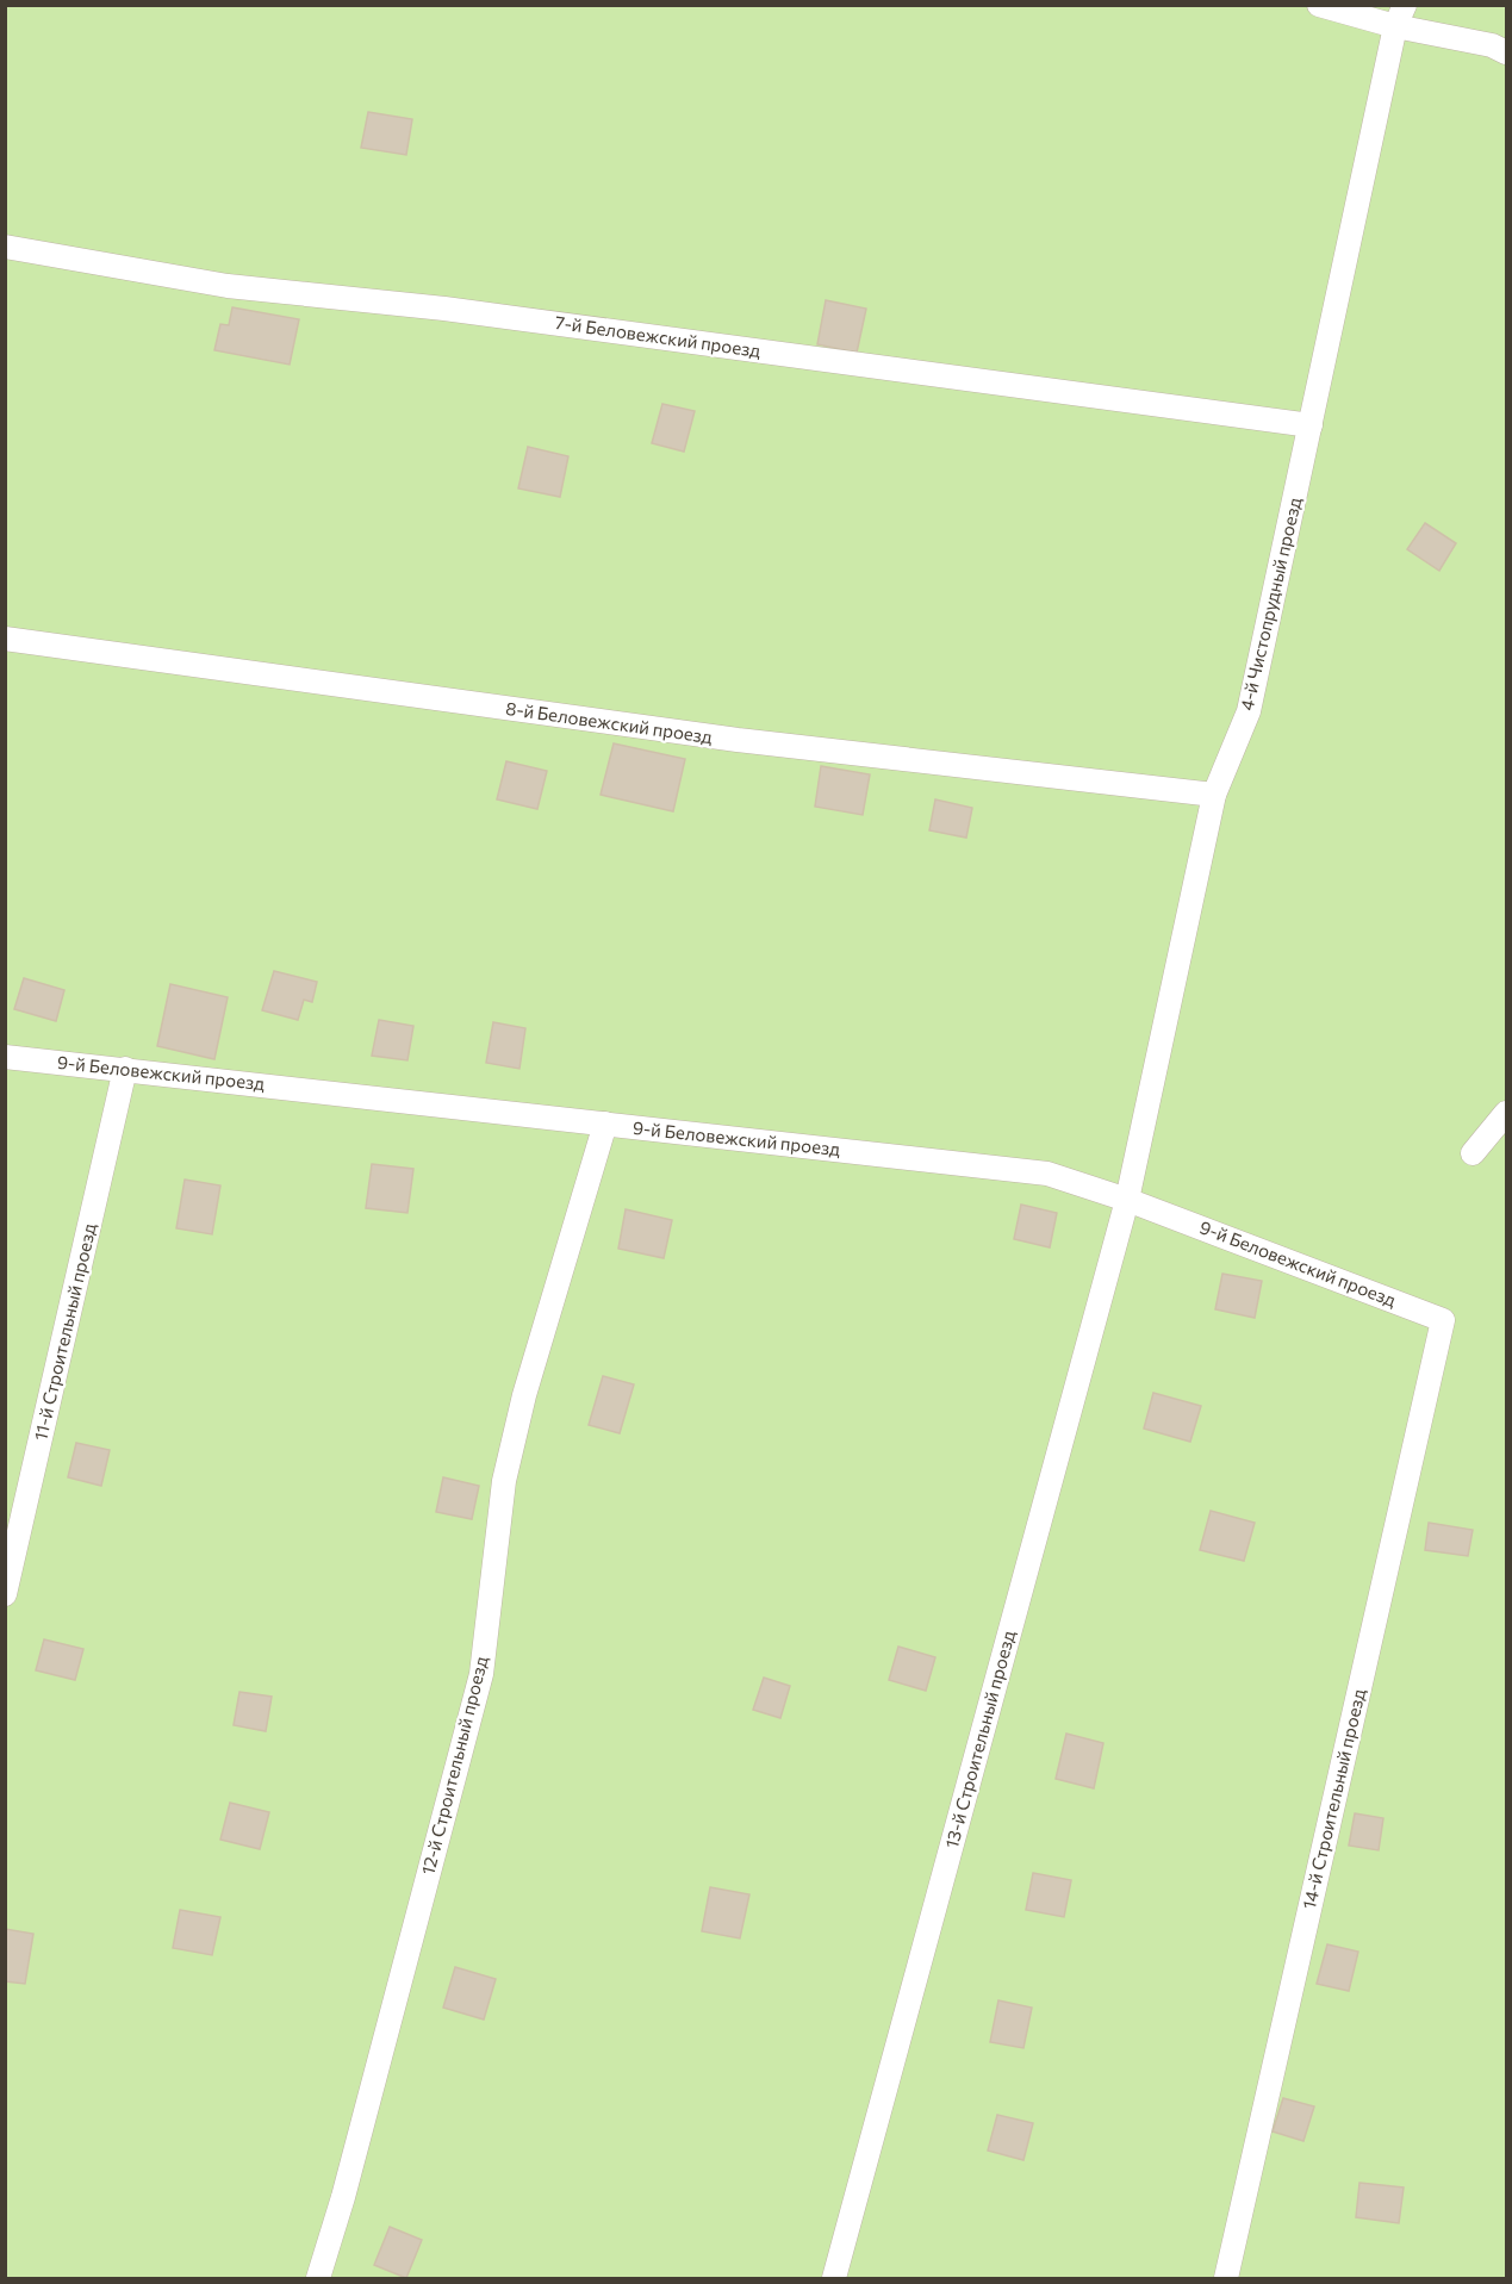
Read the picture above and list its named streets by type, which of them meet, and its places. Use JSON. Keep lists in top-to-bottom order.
{
  "streets": {
    "lane": [
      "7-й Беловежский проезд",
      "4-й Чистопрудный проезд",
      "8-й Беловежский проезд",
      "9-й Беловежский проезд",
      "11-й Строительный проезд",
      "13-й Строительный проезд",
      "12-й Строительный проезд",
      "14-й Строительный проезд"
    ]
  },
  "crossings": [
    ["7-й Беловежский проезд", "4-й Чистопрудный проезд"],
    ["4-й Чистопрудный проезд", "8-й Беловежский проезд"],
    ["4-й Чистопрудный проезд", "9-й Беловежский проезд"],
    ["4-й Чистопрудный проезд", "13-й Строительный проезд"],
    ["9-й Беловежский проезд", "11-й Строительный проезд"],
    ["9-й Беловежский проезд", "13-й Строительный проезд"],
    ["9-й Беловежский проезд", "12-й Строительный проезд"],
    ["9-й Беловежский проезд", "14-й Строительный проезд"]
  ]
}
